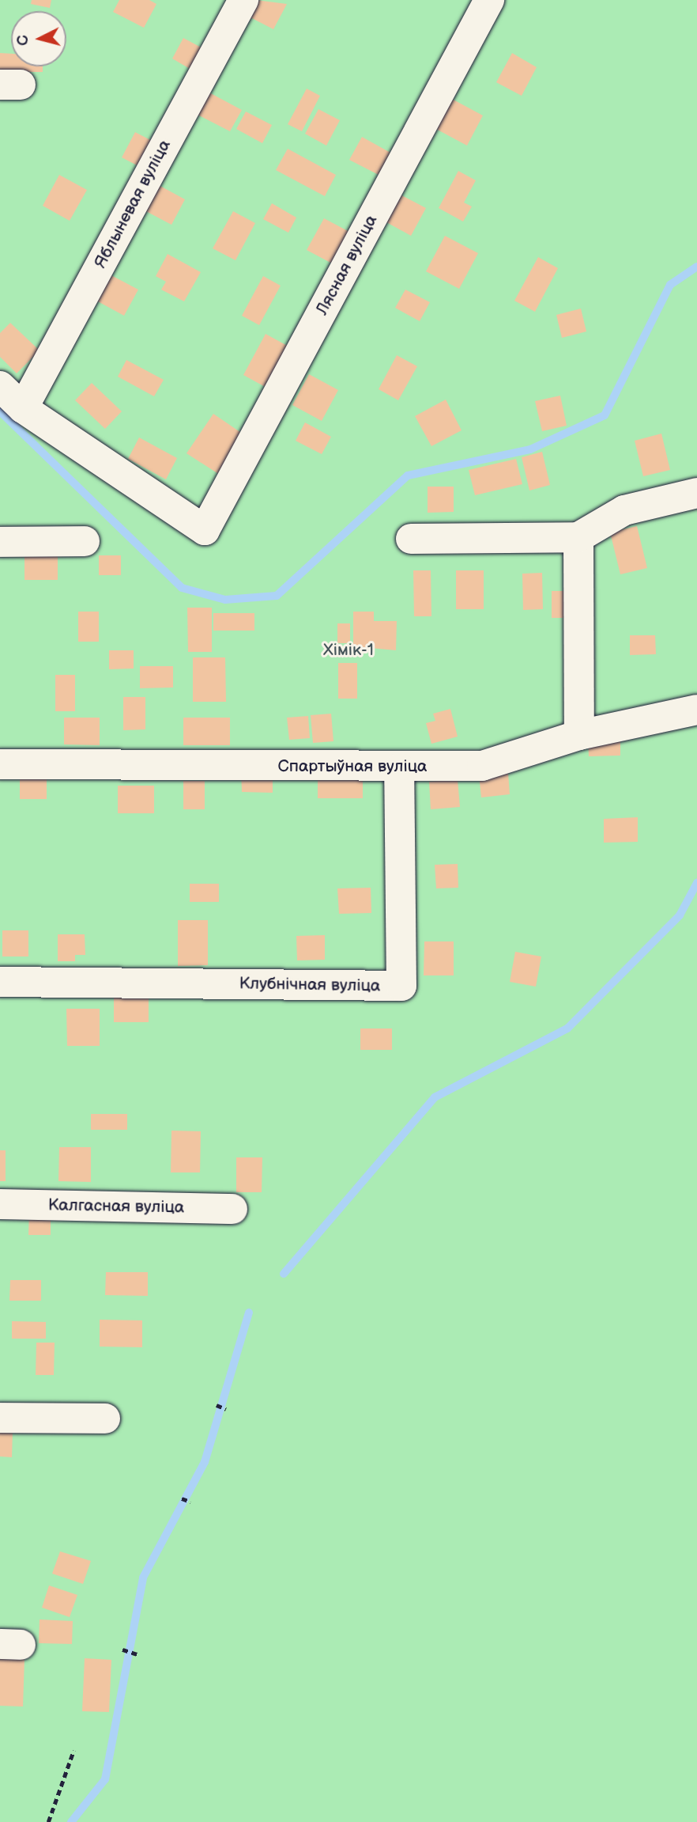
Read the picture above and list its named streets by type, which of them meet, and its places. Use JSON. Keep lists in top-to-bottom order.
{
  "streets": {
    "street": [
      "Яблыневая вуліца",
      "Лясная вуліца",
      "Спартыўная вуліца",
      "Клубнічная вуліца",
      "Калгасная вуліца"
    ]
  },
  "crossings": [
    ["Яблыневая вуліца", "Лясная вуліца"],
    ["Спартыўная вуліца", "Клубнічная вуліца"]
  ],
  "parks": ["Хімік-1"],
  "north": "left"
}
